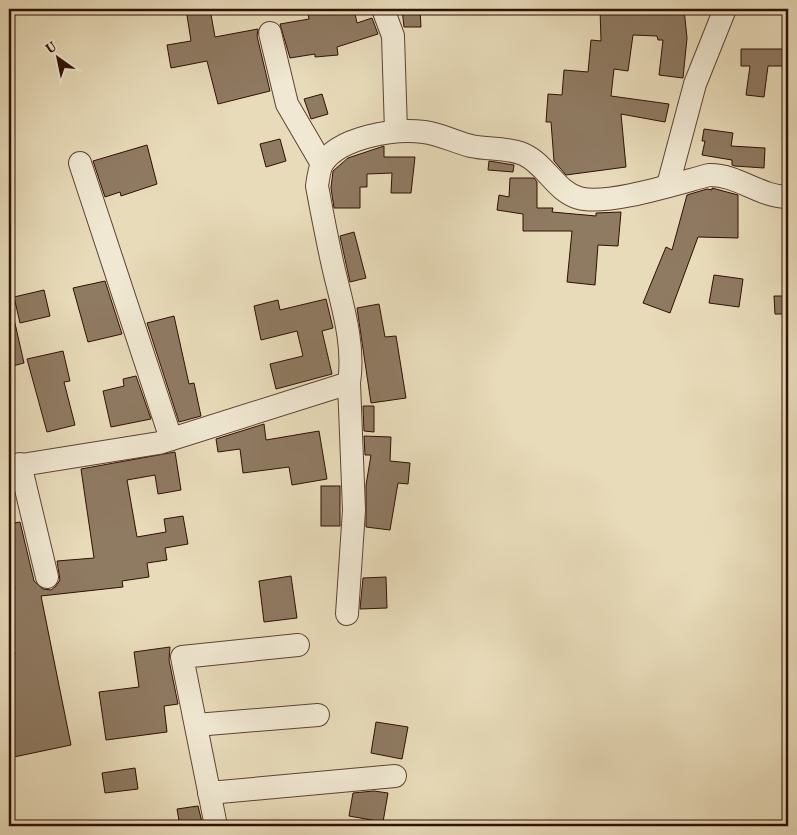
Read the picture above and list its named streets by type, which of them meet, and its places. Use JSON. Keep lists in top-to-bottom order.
{
  "north": "top left"
}
